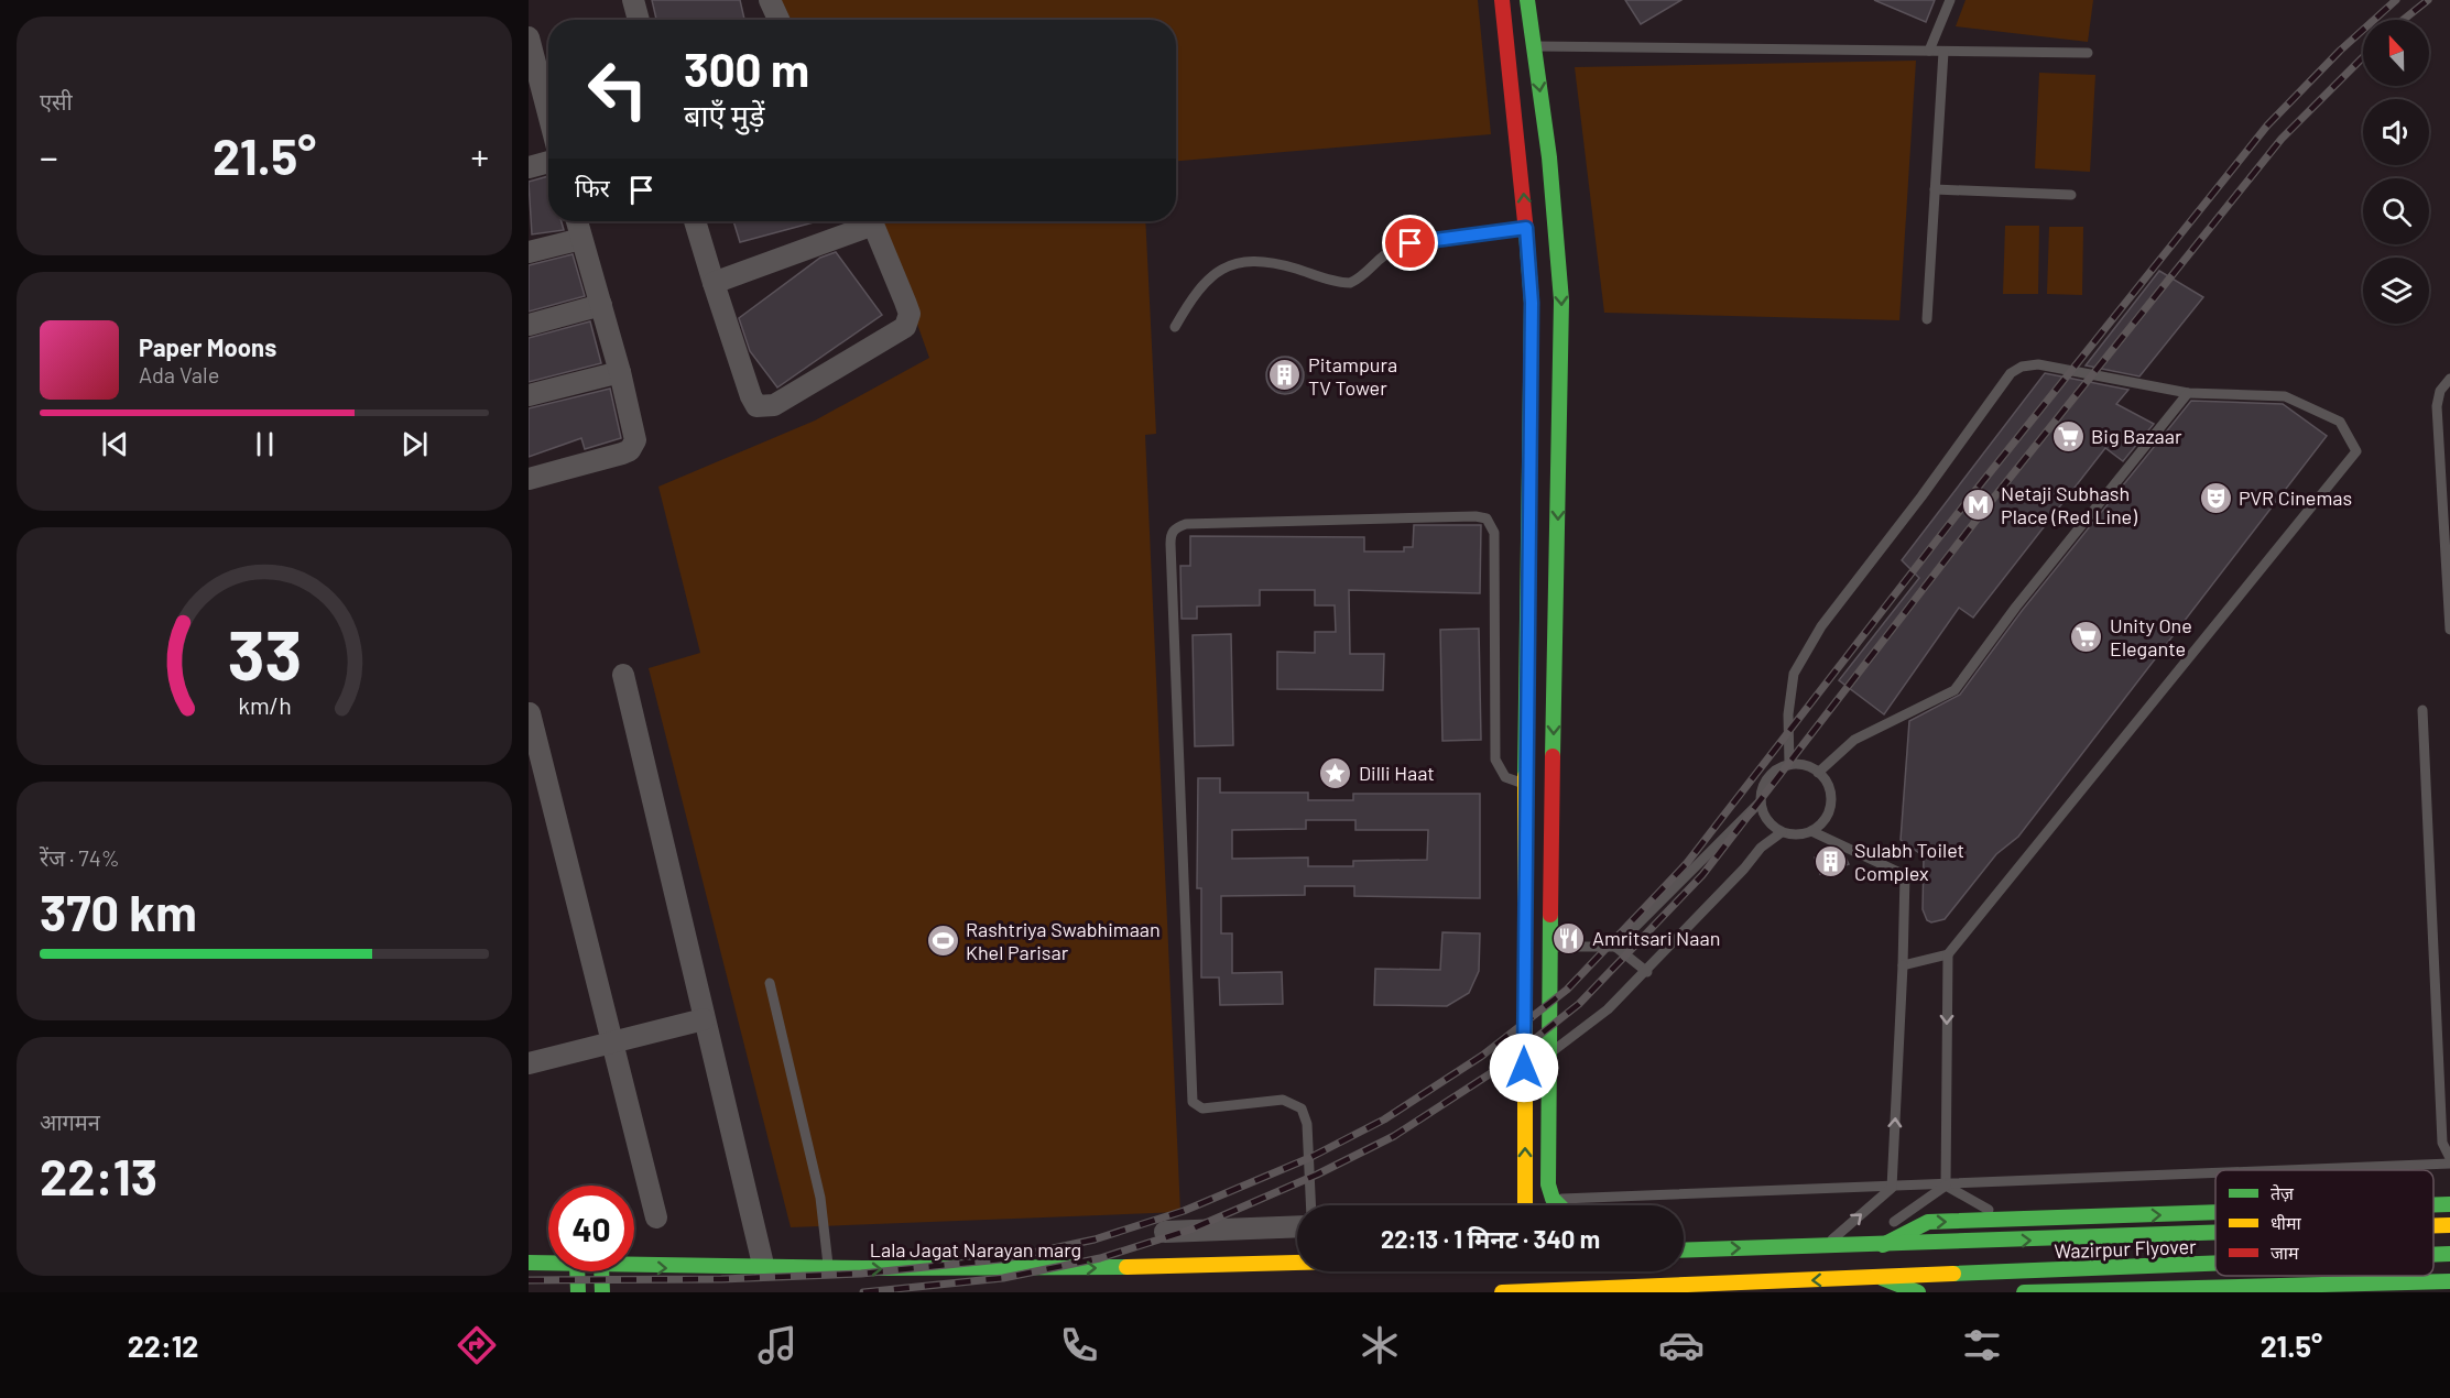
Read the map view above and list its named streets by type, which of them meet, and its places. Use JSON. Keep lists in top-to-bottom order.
{
  "streets": {
    "main road": ["Wazirpur Flyover", "Lala Jagat Narayan marg"]
  },
  "one_way": ["Lala Jagat Narayan marg"],
  "places": {
    "building": ["Pitampura TV Tower", "Sulabh Toilet Complex"],
    "supermarket": ["Big Bazaar", "Unity One Elegante"],
    "theatre": ["PVR Cinemas"],
    "metro station": ["Netaji Subhash Place (Red Line)"],
    "place": ["Dilli Haat"],
    "restaurant": ["Amritsari Naan"],
    "sports": ["Rashtriya Swabhimaan Khel Parisar"]
  },
  "legend": ["तेज़", "धीमा", "जाम"],
  "north": "top",
  "page": {
    "tile": [
      "एसी",
      ["रेंज · 74%", "370 km"],
      ["आगमन", "22:13"]
    ],
    "turn": ["300 m", "बाएँ मुड़ें"],
    "heat": ["−", "21.5°", "+"],
    "then": "फिर",
    "song": ["Paper Moons", "Ada Vale"],
    "limit": "40",
    "trip": "22:13 · 1 मिनट · 340 m",
    "tabs": ["22:12", "21.5°"],
    "gauge": ["33", "km/h"]
  }
}
